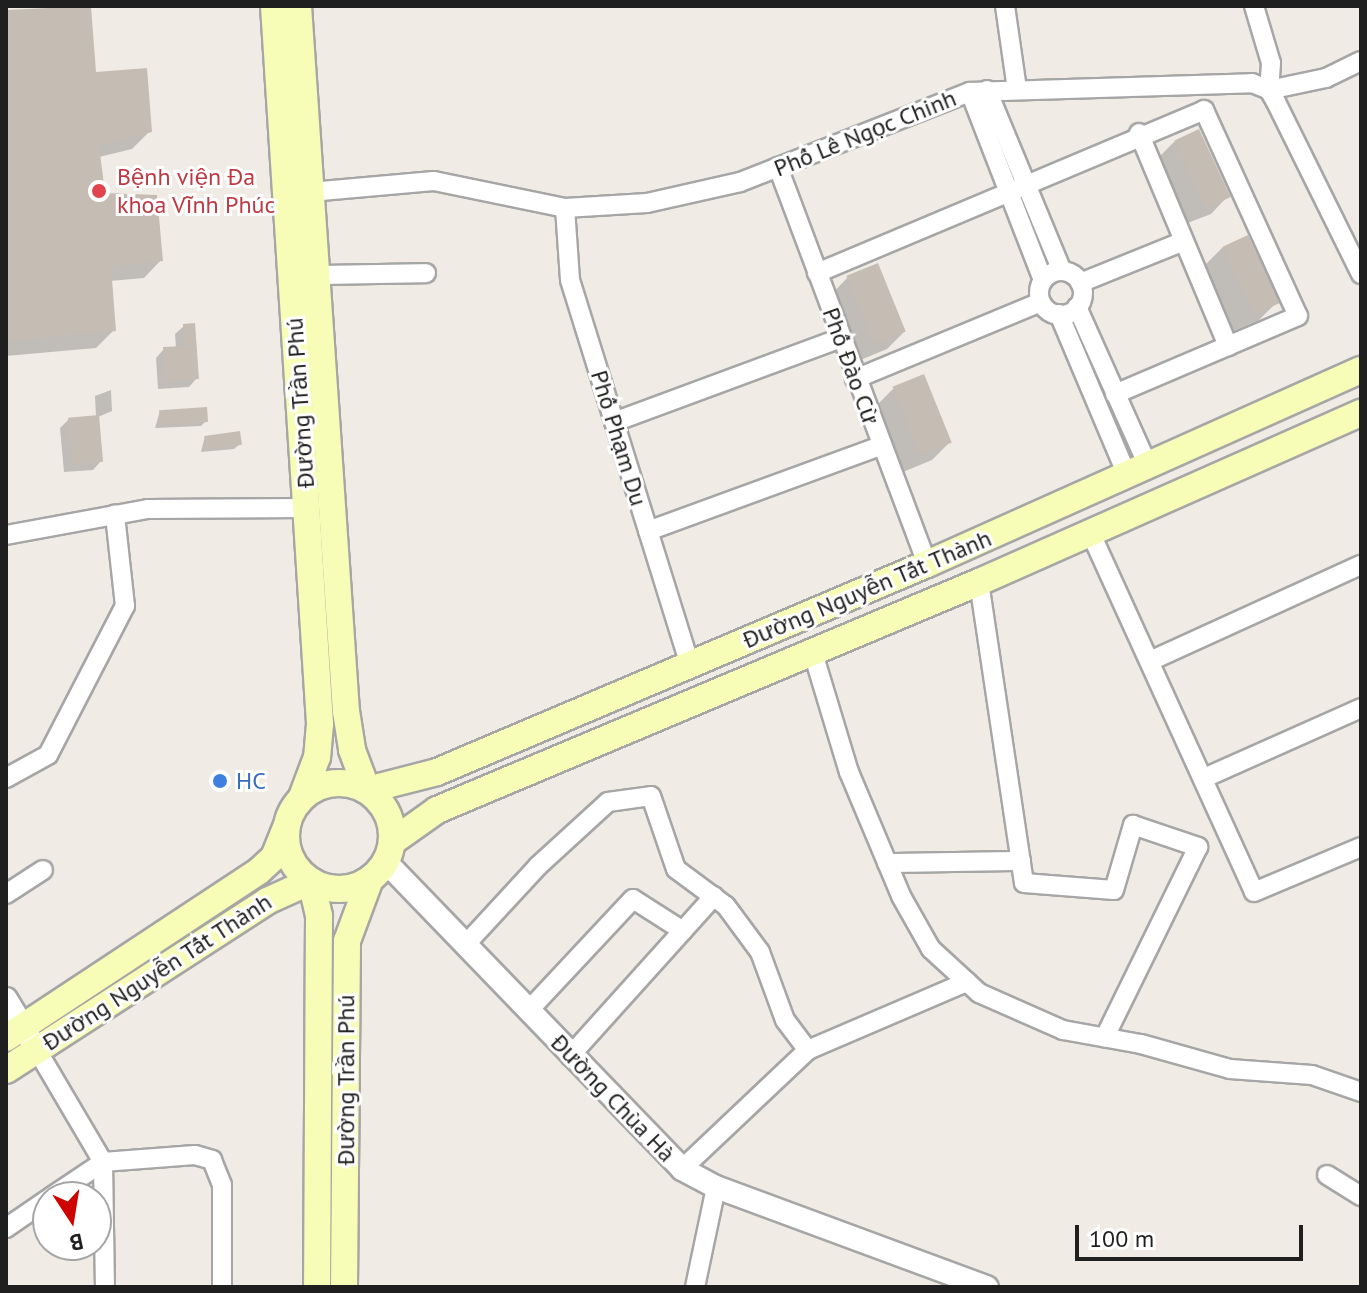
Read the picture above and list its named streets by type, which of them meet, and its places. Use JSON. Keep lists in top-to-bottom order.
{
  "streets": {
    "main road": ["Đường Trần Phú", "Đường Nguyễn Tất Thành"],
    "street": [
      "Phố Lê Ngọc Chinh",
      "Phố Đào Cừ",
      "Phố Phạm Du",
      "Đường Chùa Hà"
    ]
  },
  "crossings": [
    ["Phố Lê Ngọc Chinh", "Phố Đào Cừ"],
    ["Phố Lê Ngọc Chinh", "Đường Trần Phú"],
    ["Phố Lê Ngọc Chinh", "Phố Phạm Du"],
    ["Phố Đào Cừ", "Đường Nguyễn Tất Thành"],
    ["Đường Trần Phú", "Đường Nguyễn Tất Thành"],
    ["Đường Trần Phú", "Đường Chùa Hà"],
    ["Phố Phạm Du", "Đường Nguyễn Tất Thành"],
    ["Đường Nguyễn Tất Thành", "Đường Chùa Hà"]
  ],
  "places": ["Bệnh viện Đa khoa Vĩnh Phúc", "HC"],
  "scale_bar": "100 m",
  "north": "bottom"
}
